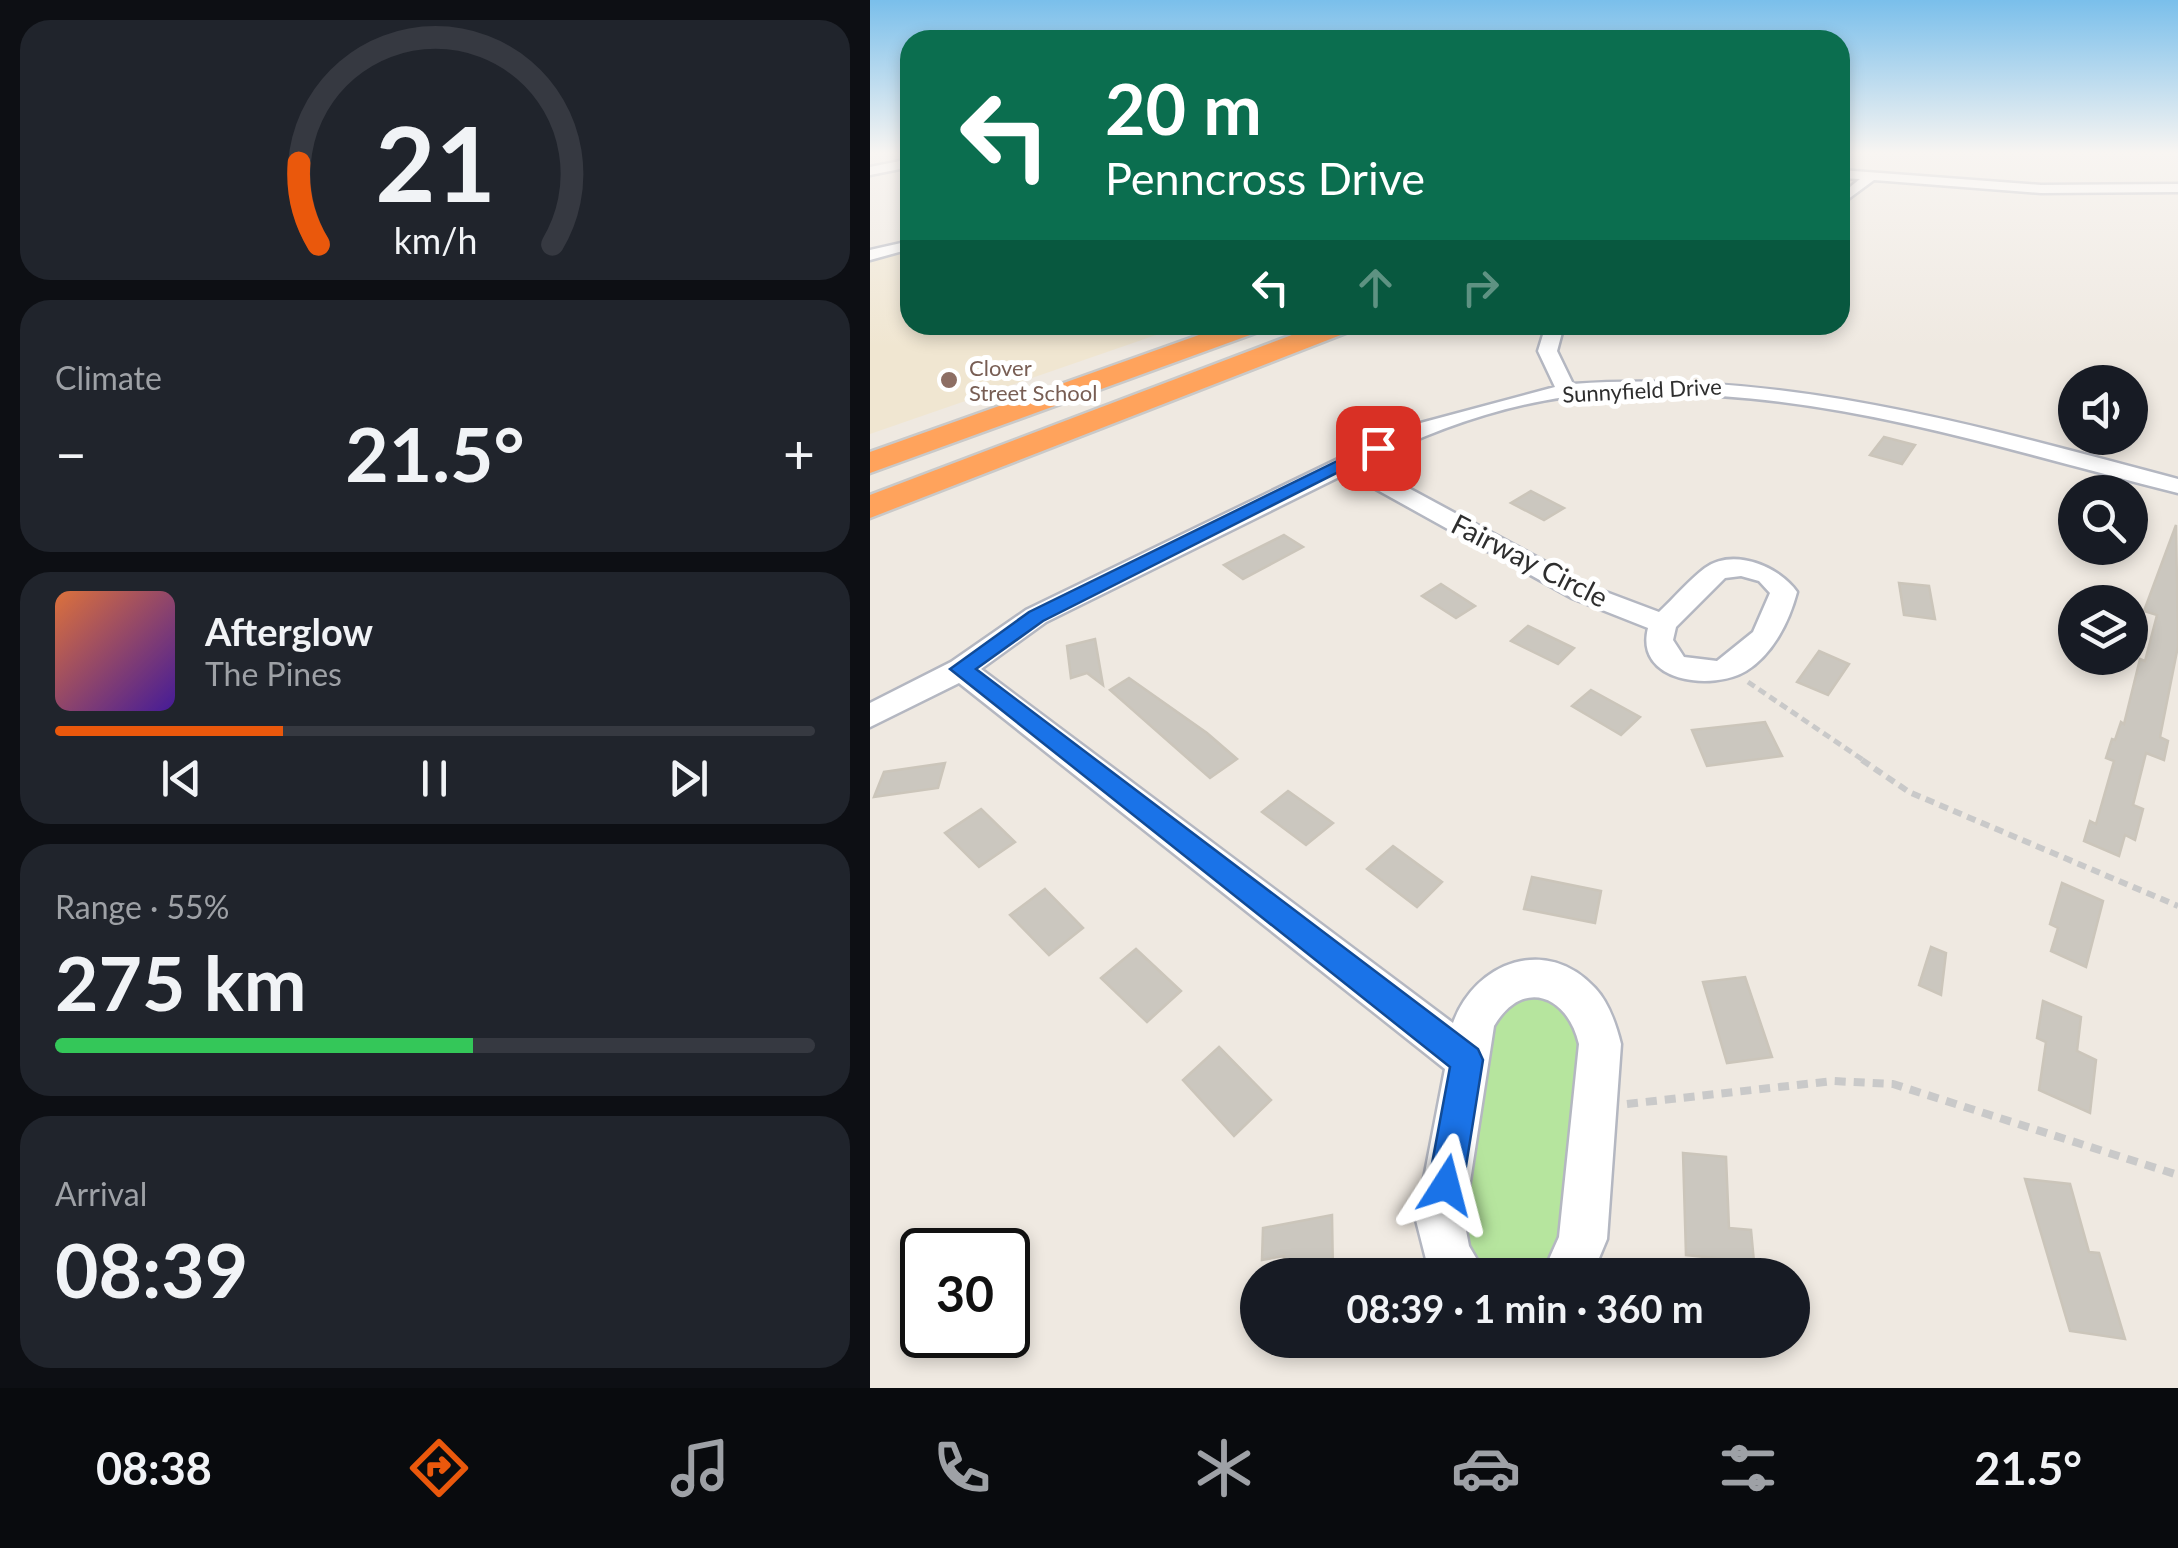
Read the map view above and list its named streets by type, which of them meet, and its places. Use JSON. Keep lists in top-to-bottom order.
{
  "streets": {
    "street": ["Sunnyfield Drive", "Fairway Circle"]
  },
  "crossings": [
    ["Sunnyfield Drive", "Fairway Circle"]
  ],
  "places": ["Clover Street School"],
  "page": {
    "turn": ["20 m", "Penncross Drive"],
    "tile": [
      "Climate",
      ["Range · 55%", "275 km"],
      ["Arrival", "08:39"]
    ],
    "heat": ["−", "21.5°", "+"],
    "song": ["Afterglow", "The Pines"],
    "limit": "30",
    "trip": "08:39 · 1 min · 360 m",
    "tabs": ["08:38", "21.5°"],
    "gauge": ["21", "km/h"]
  }
}
